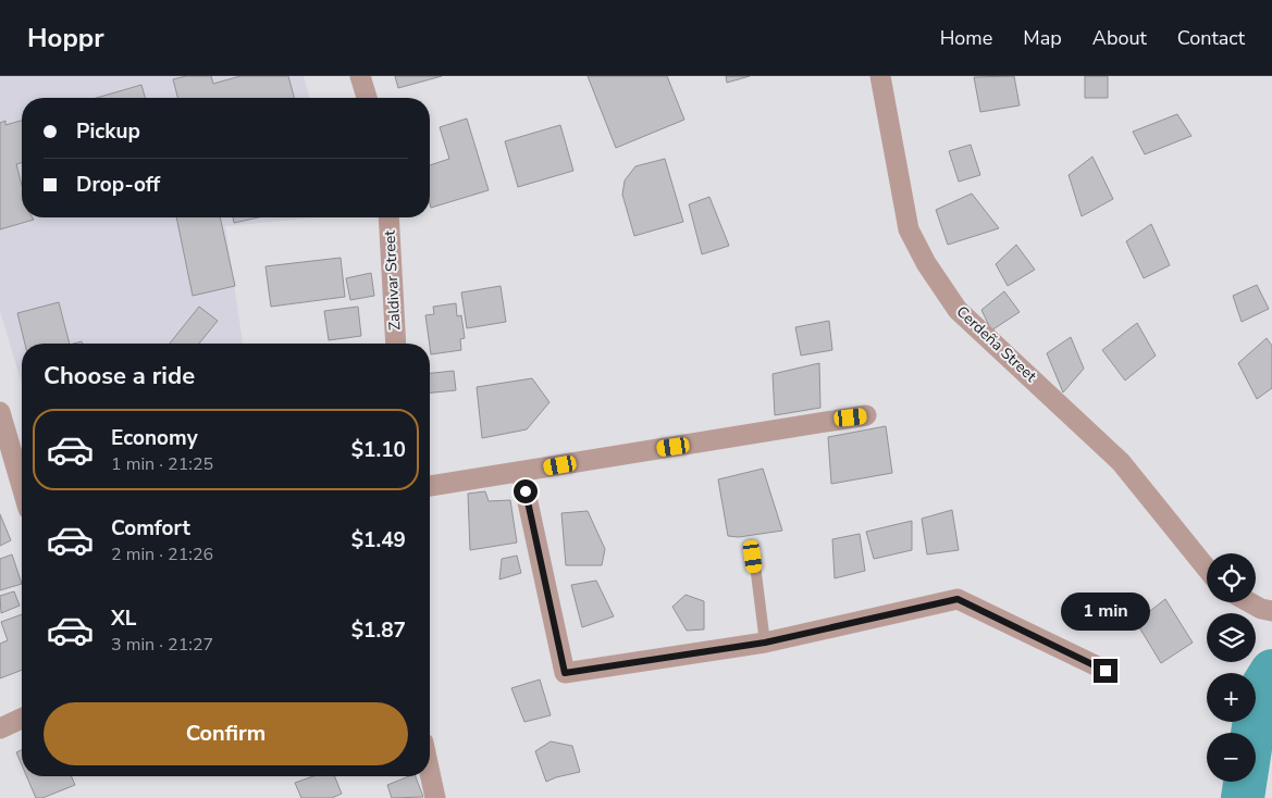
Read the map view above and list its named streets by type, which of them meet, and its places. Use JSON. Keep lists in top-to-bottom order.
{
  "streets": {
    "street": ["Zaldivar Street", "Cerdeña Street"]
  },
  "page": {
    "header": "Hoppr",
    "nav": [
      "Home",
      "Map",
      "About",
      "Contact"
    ],
    "banner": ["Pickup", "Drop-off"],
    "heading": "Choose a ride",
    "list": [
      {
        "name": "Economy",
        "note": "1 min · 21:25",
        "value": "$1.10"
      },
      {
        "name": "Comfort",
        "note": "2 min · 21:26",
        "value": "$1.49"
      },
      {
        "name": "XL",
        "note": "3 min · 21:27",
        "value": "$1.87"
      }
    ],
    "map_buttons": ["+", "−"],
    "bubble": "1 min",
    "buttons": "Confirm"
  }
}
